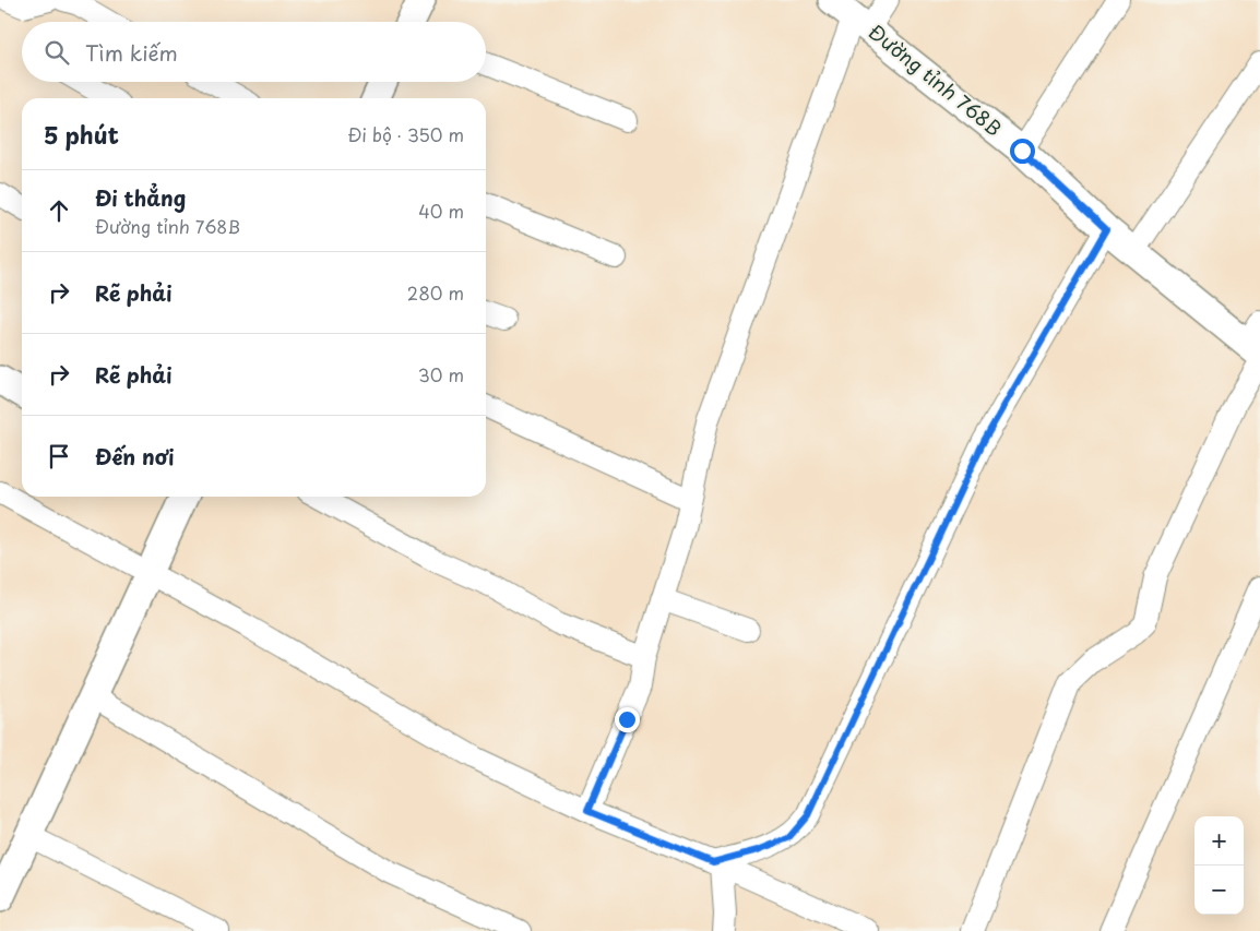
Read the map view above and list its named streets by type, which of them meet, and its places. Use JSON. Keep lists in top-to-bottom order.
{
  "streets": {
    "street": ["Đường tỉnh 768B"]
  },
  "page": {
    "search": "Tìm kiếm",
    "heading": ["5 phút", "Đi bộ · 350 m"],
    "list": [
      ["Đi thẳng", "Đường tỉnh 768B", "40 m"],
      ["Rẽ phải", "280 m"],
      ["Rẽ phải", "30 m"],
      "Đến nơi"
    ],
    "map_buttons": ["+", "−"]
  }
}
